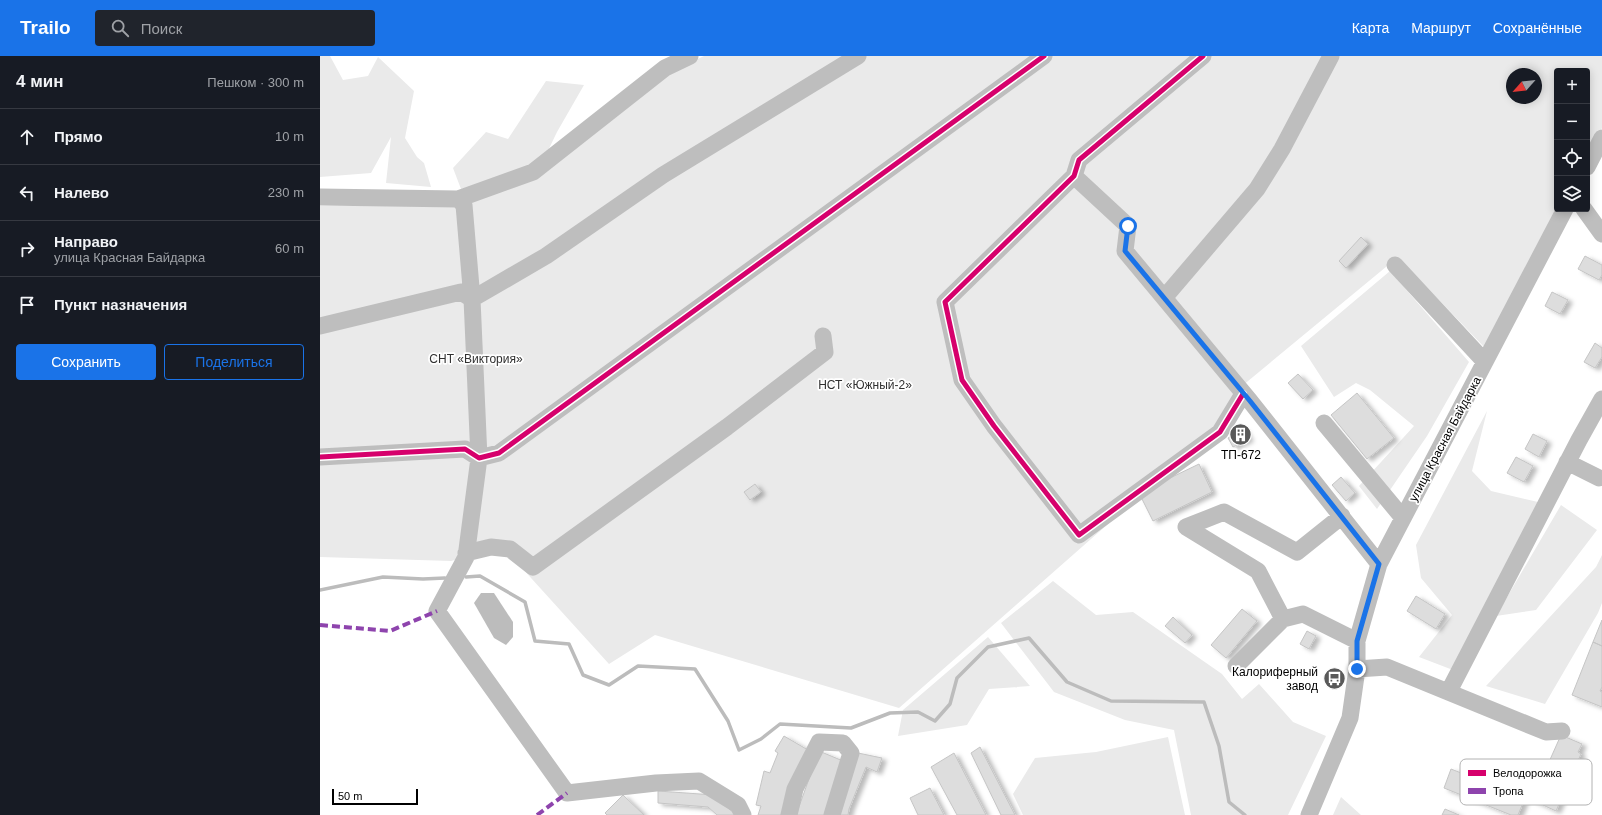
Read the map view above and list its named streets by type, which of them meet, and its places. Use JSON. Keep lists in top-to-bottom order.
{
  "streets": {
    "street": ["улица Красная Байдарка"]
  },
  "parks": ["СНТ «Виктория»", "НСТ «Южный-2»"],
  "places": {
    "building": ["ТП-672"],
    "bus stop": ["Калориферный завод"]
  },
  "legend": ["Велодорожка", "Тропа"],
  "scale_bar": "50 m",
  "north": "bottom left",
  "page": {
    "header": "Trailo",
    "search": "Поиск",
    "nav": ["Карта", "Маршрут", "Сохранённые"],
    "heading": ["4 мин", "Пешком · 300 m"],
    "map_buttons": ["+", "−"],
    "list": [
      ["Прямо", "10 m"],
      ["Налево", "230 m"],
      ["Направо", "улица Красная Байдарка", "60 m"],
      "Пункт назначения"
    ],
    "buttons": ["Сохранить", "Поделиться"],
    "scale": "50 m"
  }
}
